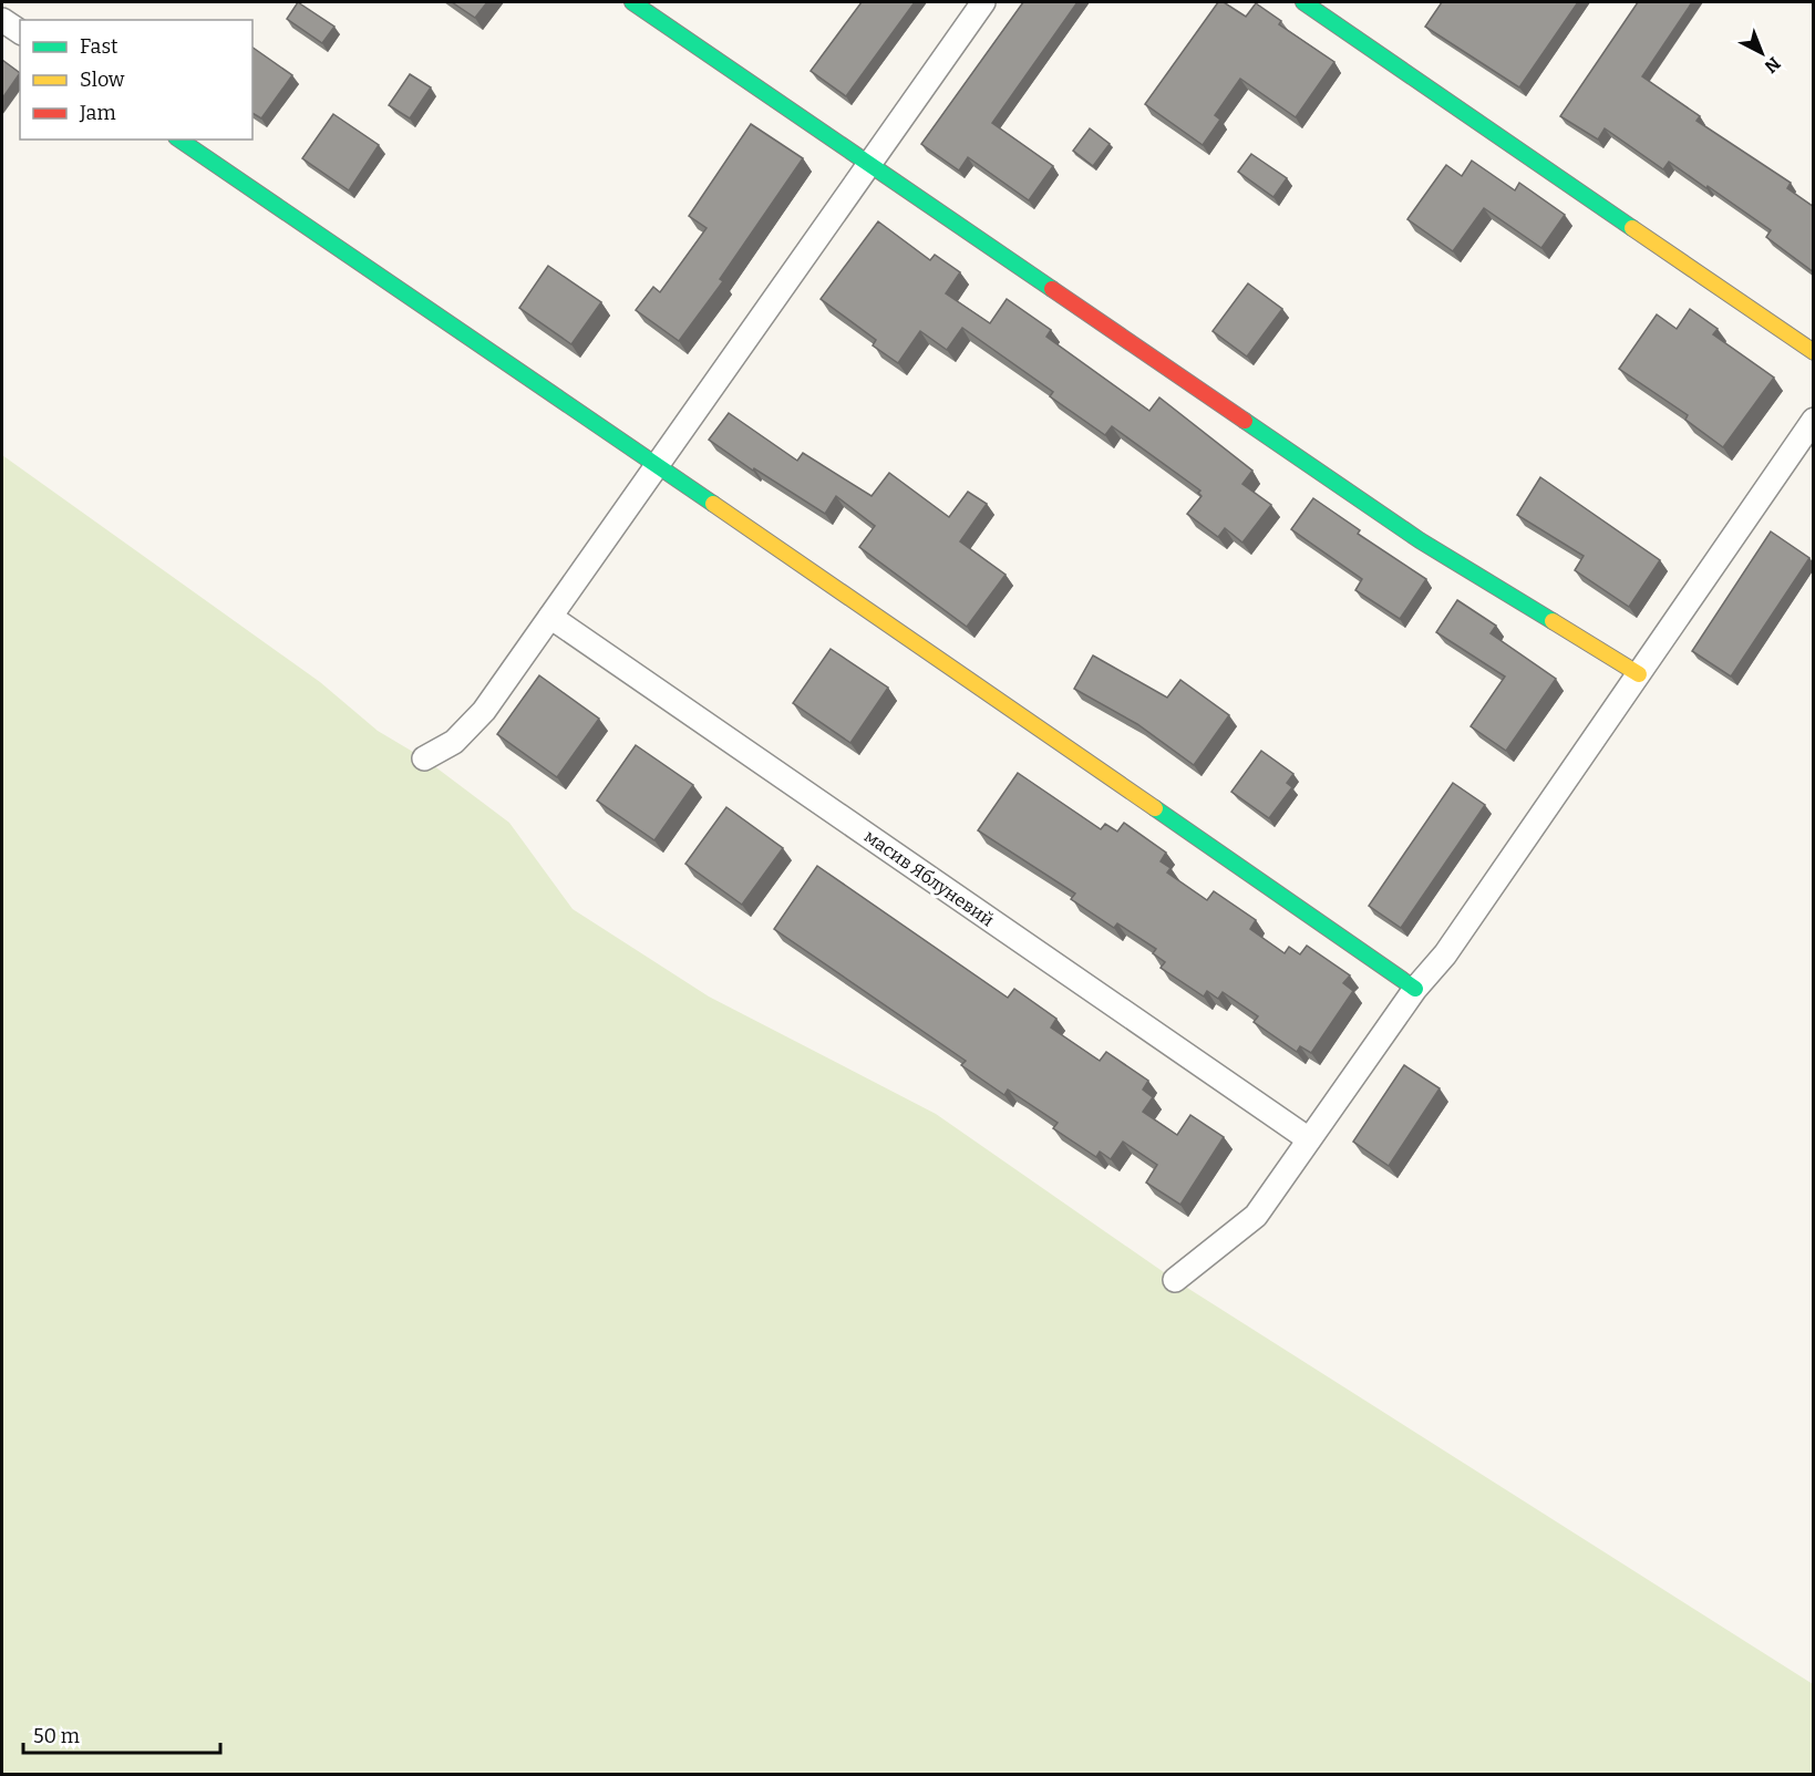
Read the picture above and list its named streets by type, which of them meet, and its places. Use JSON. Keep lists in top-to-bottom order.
{
  "streets": {
    "street": ["масив Яблуневий"]
  },
  "legend": ["Fast", "Slow", "Jam"],
  "scale_bar": "50 m",
  "north": "bottom right"
}
